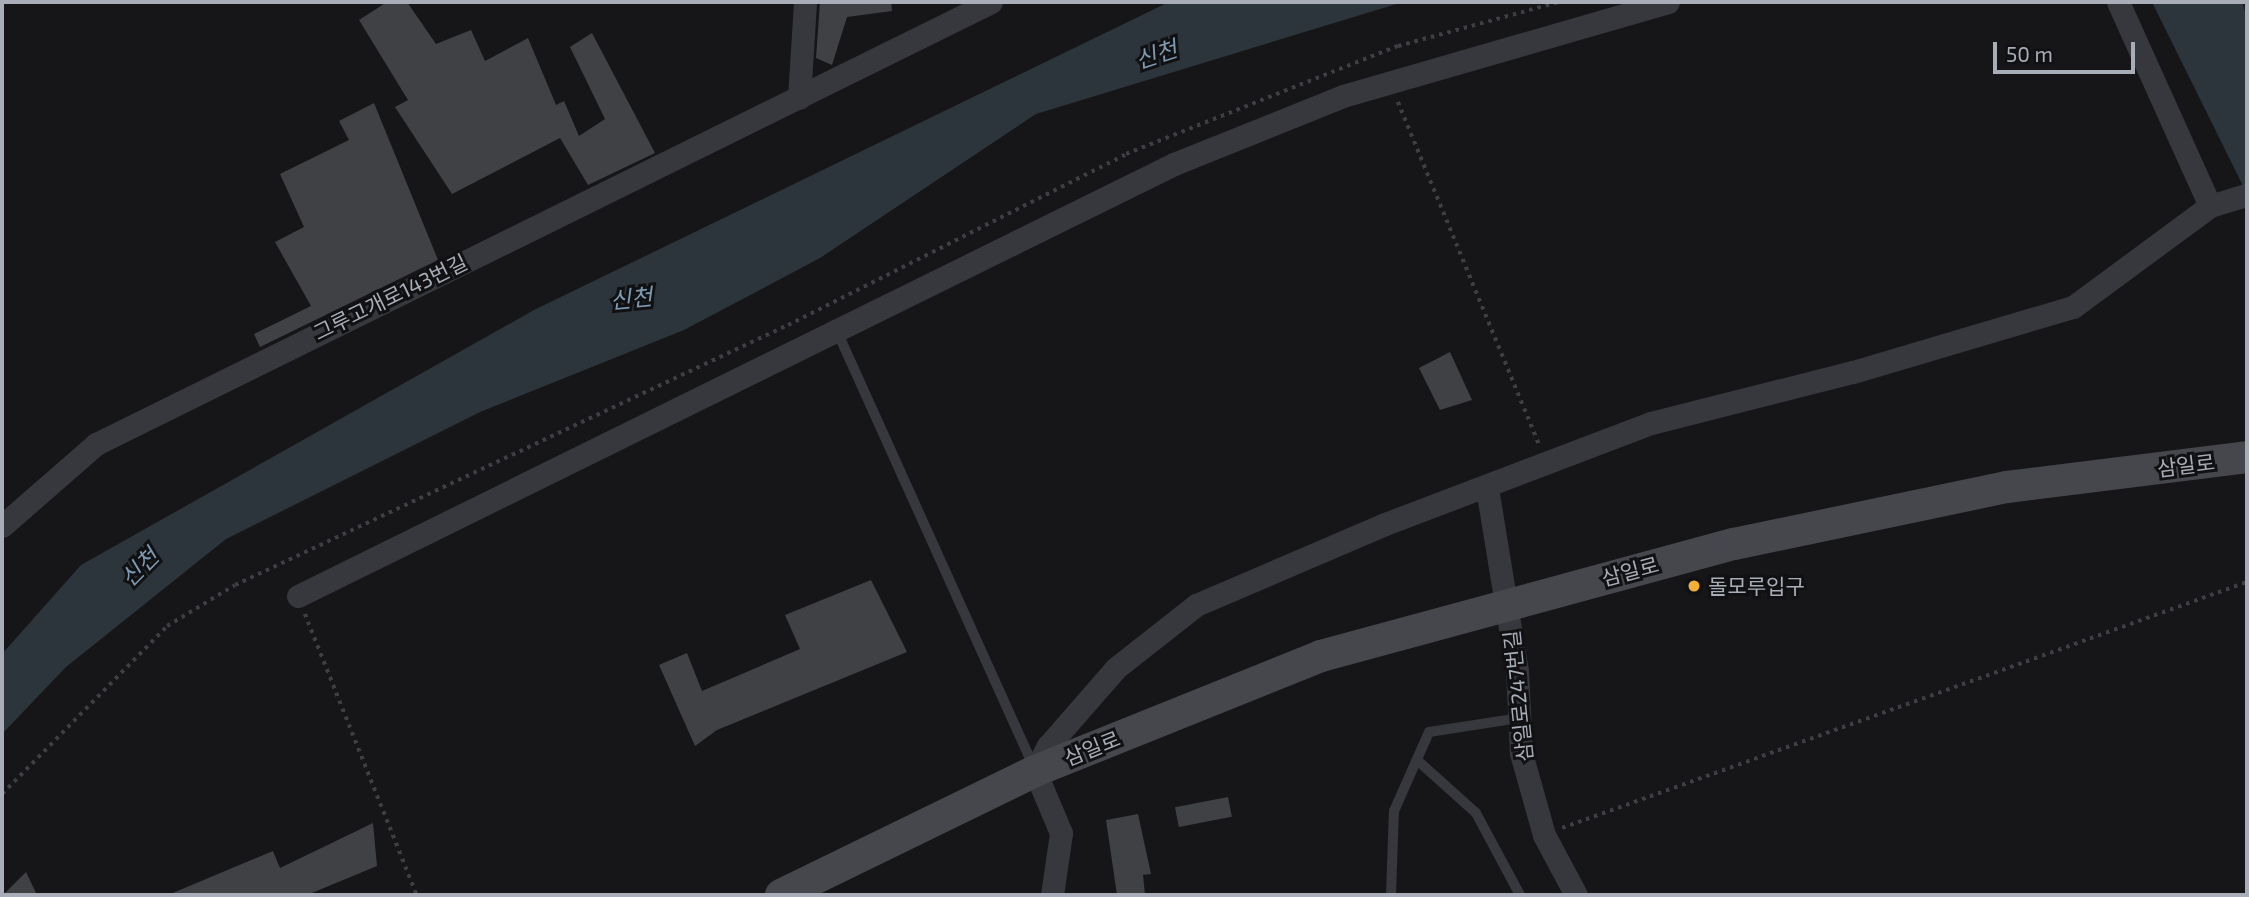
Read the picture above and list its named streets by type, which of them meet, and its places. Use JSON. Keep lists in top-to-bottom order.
{
  "streets": {
    "main road": ["삼일로"],
    "street": ["그루고개로143번길", "삼일로247번길"]
  },
  "crossings": [
    ["삼일로", "삼일로247번길"]
  ],
  "water": ["신천"],
  "places": ["돌모루입구"],
  "scale_bar": "50 m"
}
